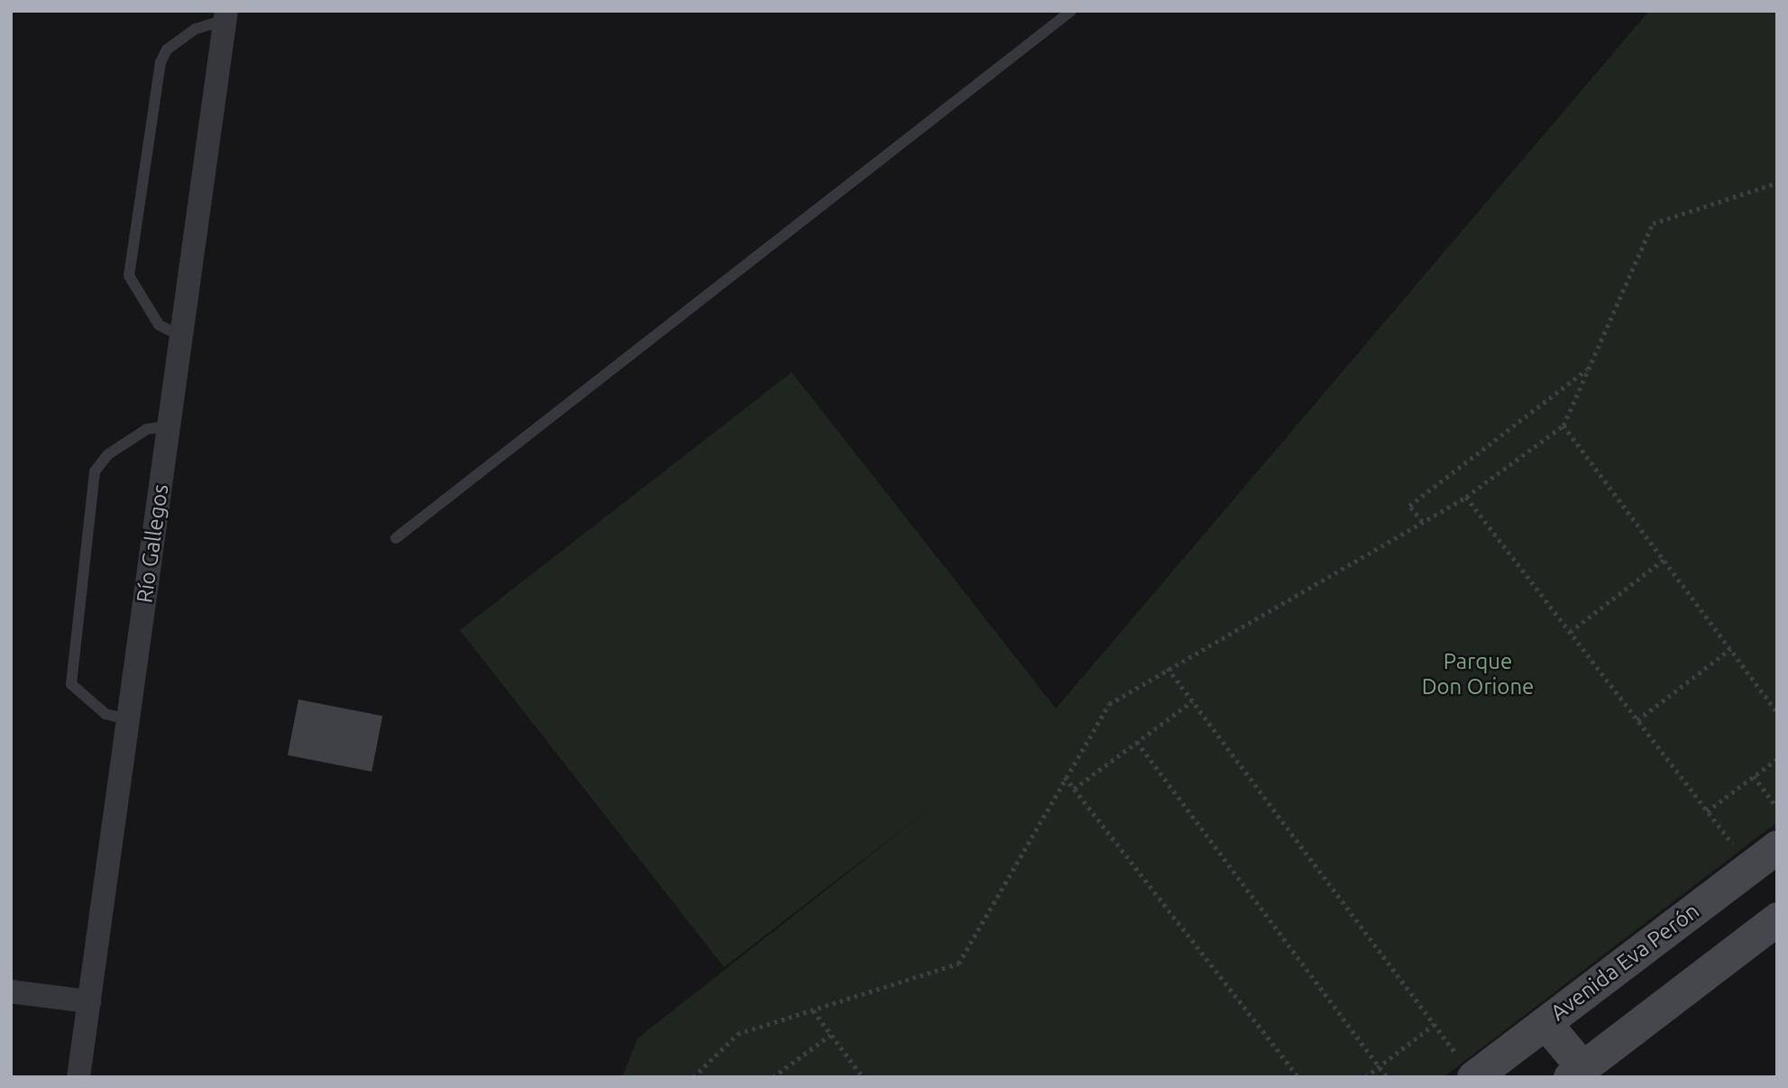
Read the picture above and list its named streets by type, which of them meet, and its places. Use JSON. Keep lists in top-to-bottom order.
{
  "streets": {
    "main road": ["Avenida Eva Perón"],
    "street": ["Río Gallegos"]
  },
  "parks": ["Parque Don Orione"]
}
